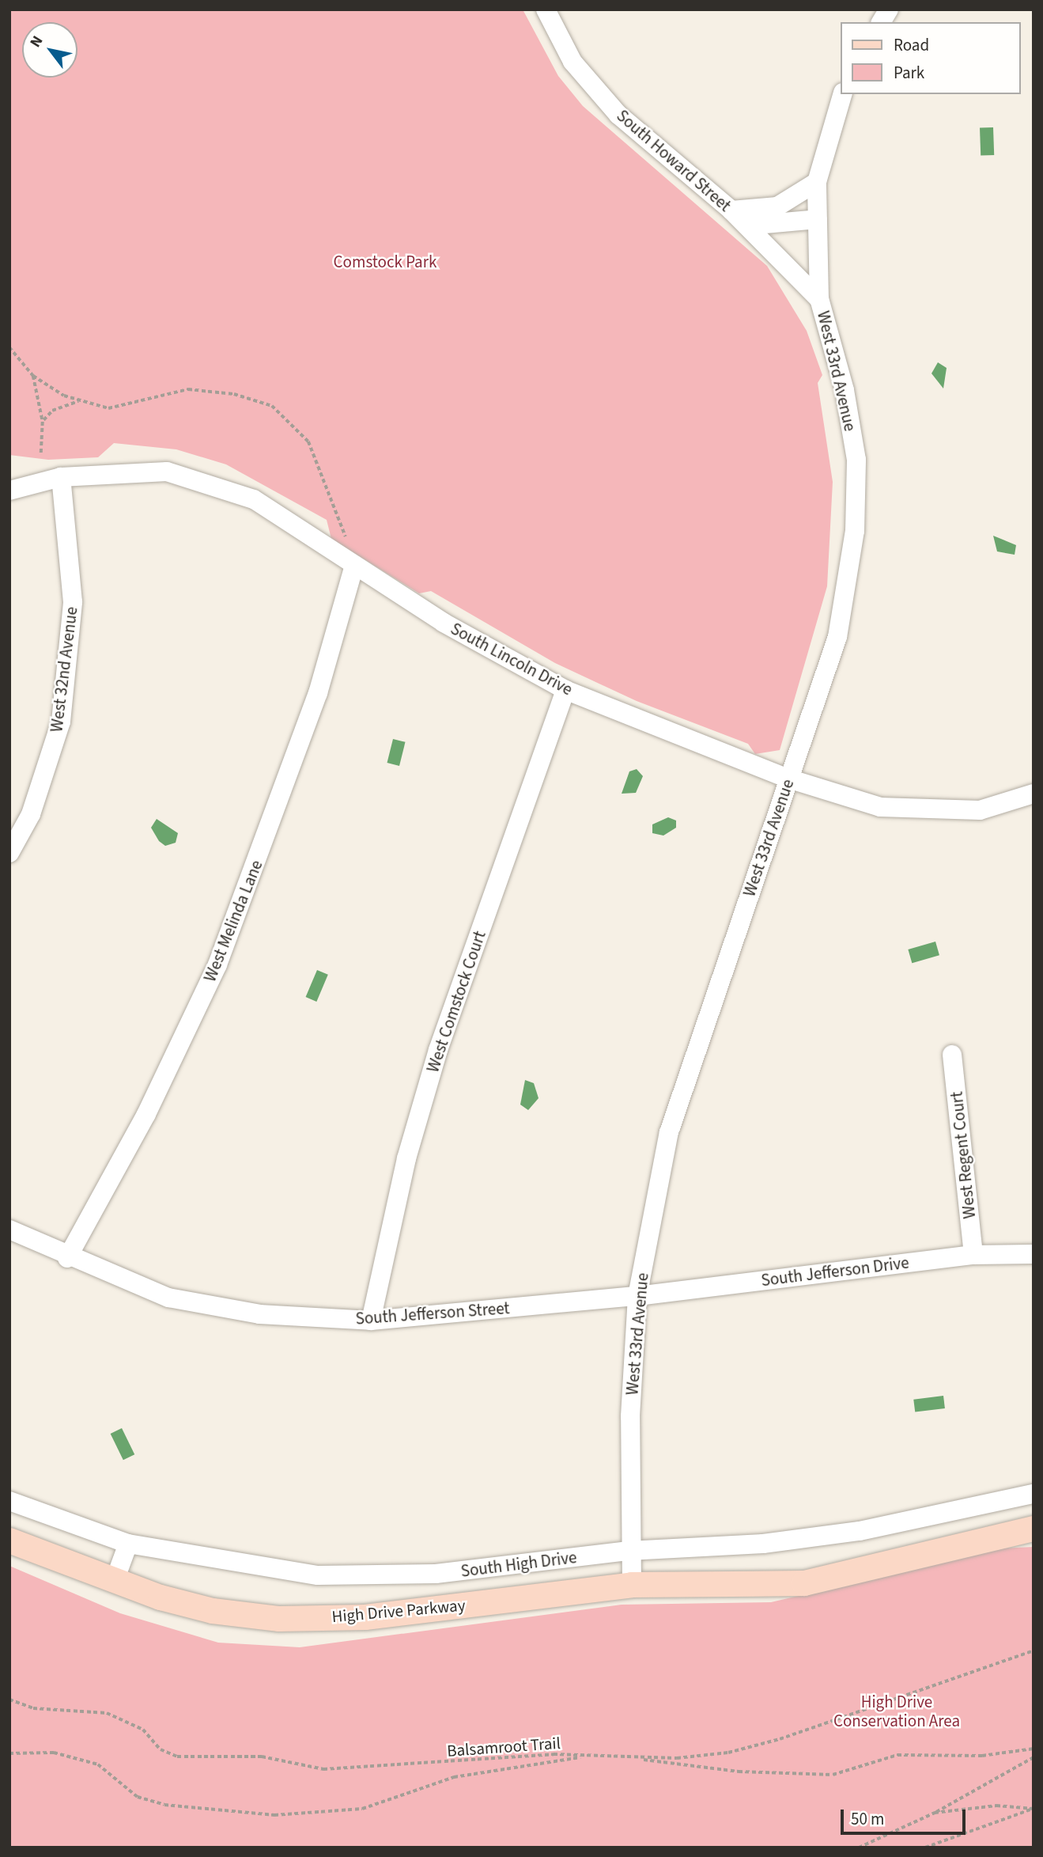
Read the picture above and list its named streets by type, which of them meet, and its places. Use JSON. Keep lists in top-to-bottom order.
{
  "streets": {
    "main road": ["High Drive Parkway"],
    "street": [
      "South Howard Street",
      "West 33rd Avenue",
      "South Lincoln Drive",
      "West 32nd Avenue",
      "West Melinda Lane",
      "West Comstock Court",
      "West Regent Court",
      "South Jefferson Drive",
      "South Jefferson Street",
      "South High Drive"
    ],
    "path": ["Balsamroot Trail"]
  },
  "crossings": [
    ["South Howard Street", "West 33rd Avenue"],
    ["West 33rd Avenue", "South Lincoln Drive"],
    ["West 33rd Avenue", "South Jefferson Drive"],
    ["West 33rd Avenue", "South Jefferson Street"],
    ["West 33rd Avenue", "South High Drive"],
    ["West 33rd Avenue", "High Drive Parkway"],
    ["South Lincoln Drive", "West 32nd Avenue"],
    ["South Lincoln Drive", "West Melinda Lane"],
    ["South Lincoln Drive", "West Comstock Court"],
    ["West Melinda Lane", "South Jefferson Street"],
    ["West Comstock Court", "South Jefferson Street"],
    ["West Regent Court", "South Jefferson Drive"],
    ["South Jefferson Drive", "South Jefferson Street"]
  ],
  "parks": ["Comstock Park", "High Drive Conservation Area"],
  "legend": ["Road", "Park"],
  "scale_bar": "50 m",
  "north": "top left"
}
